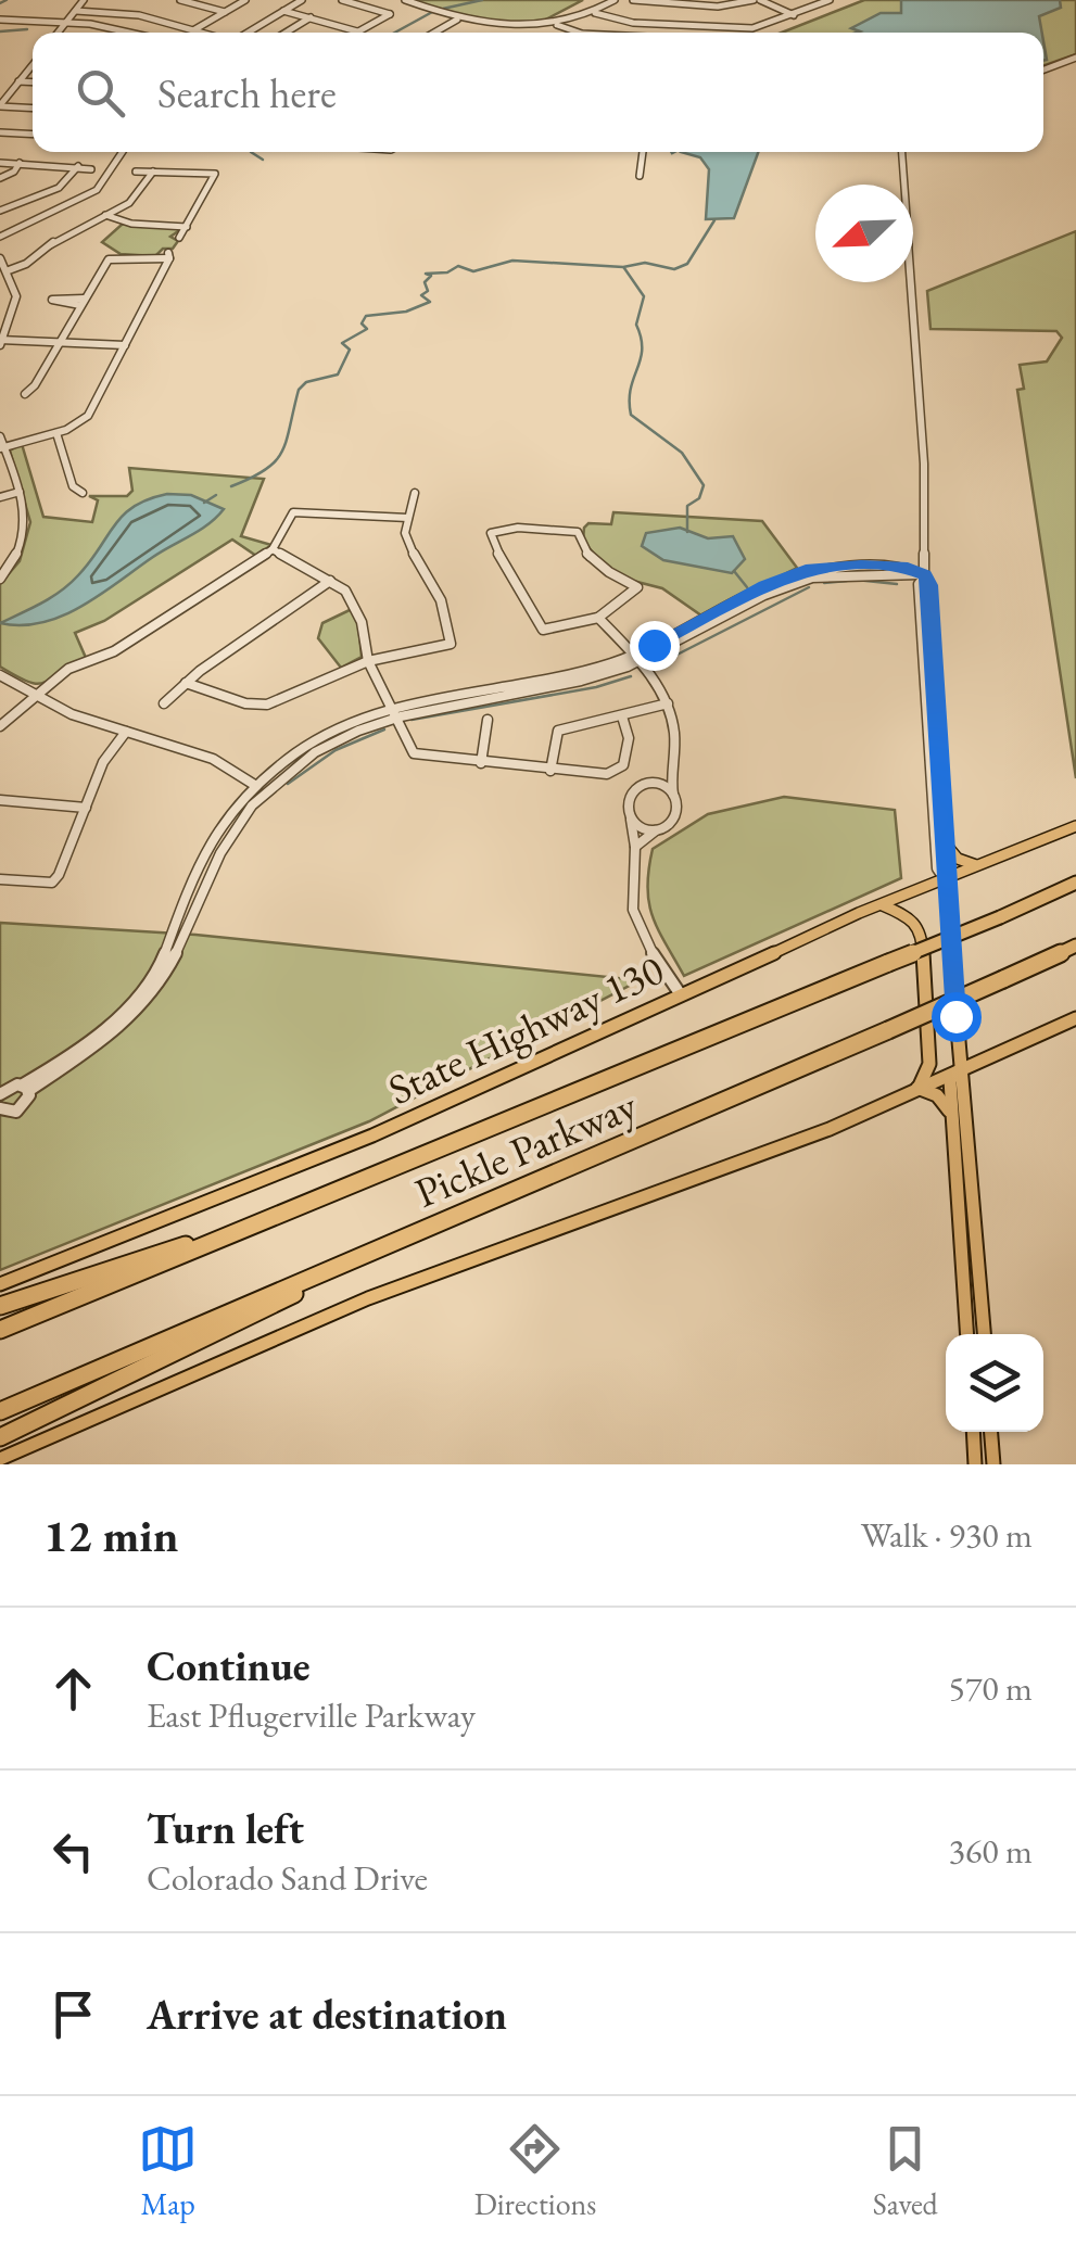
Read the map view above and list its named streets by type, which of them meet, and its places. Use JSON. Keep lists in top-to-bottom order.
{
  "streets": {
    "highway": ["Pickle Parkway"],
    "main road": ["State Highway 130"]
  },
  "north": "bottom left",
  "page": {
    "search": "Search here",
    "heading": ["12 min", "Walk · 930 m"],
    "list": [
      ["Continue", "East Pflugerville Parkway", "570 m"],
      ["Turn left", "Colorado Sand Drive", "360 m"],
      "Arrive at destination"
    ],
    "nav": ["Map", "Directions", "Saved"]
  }
}
